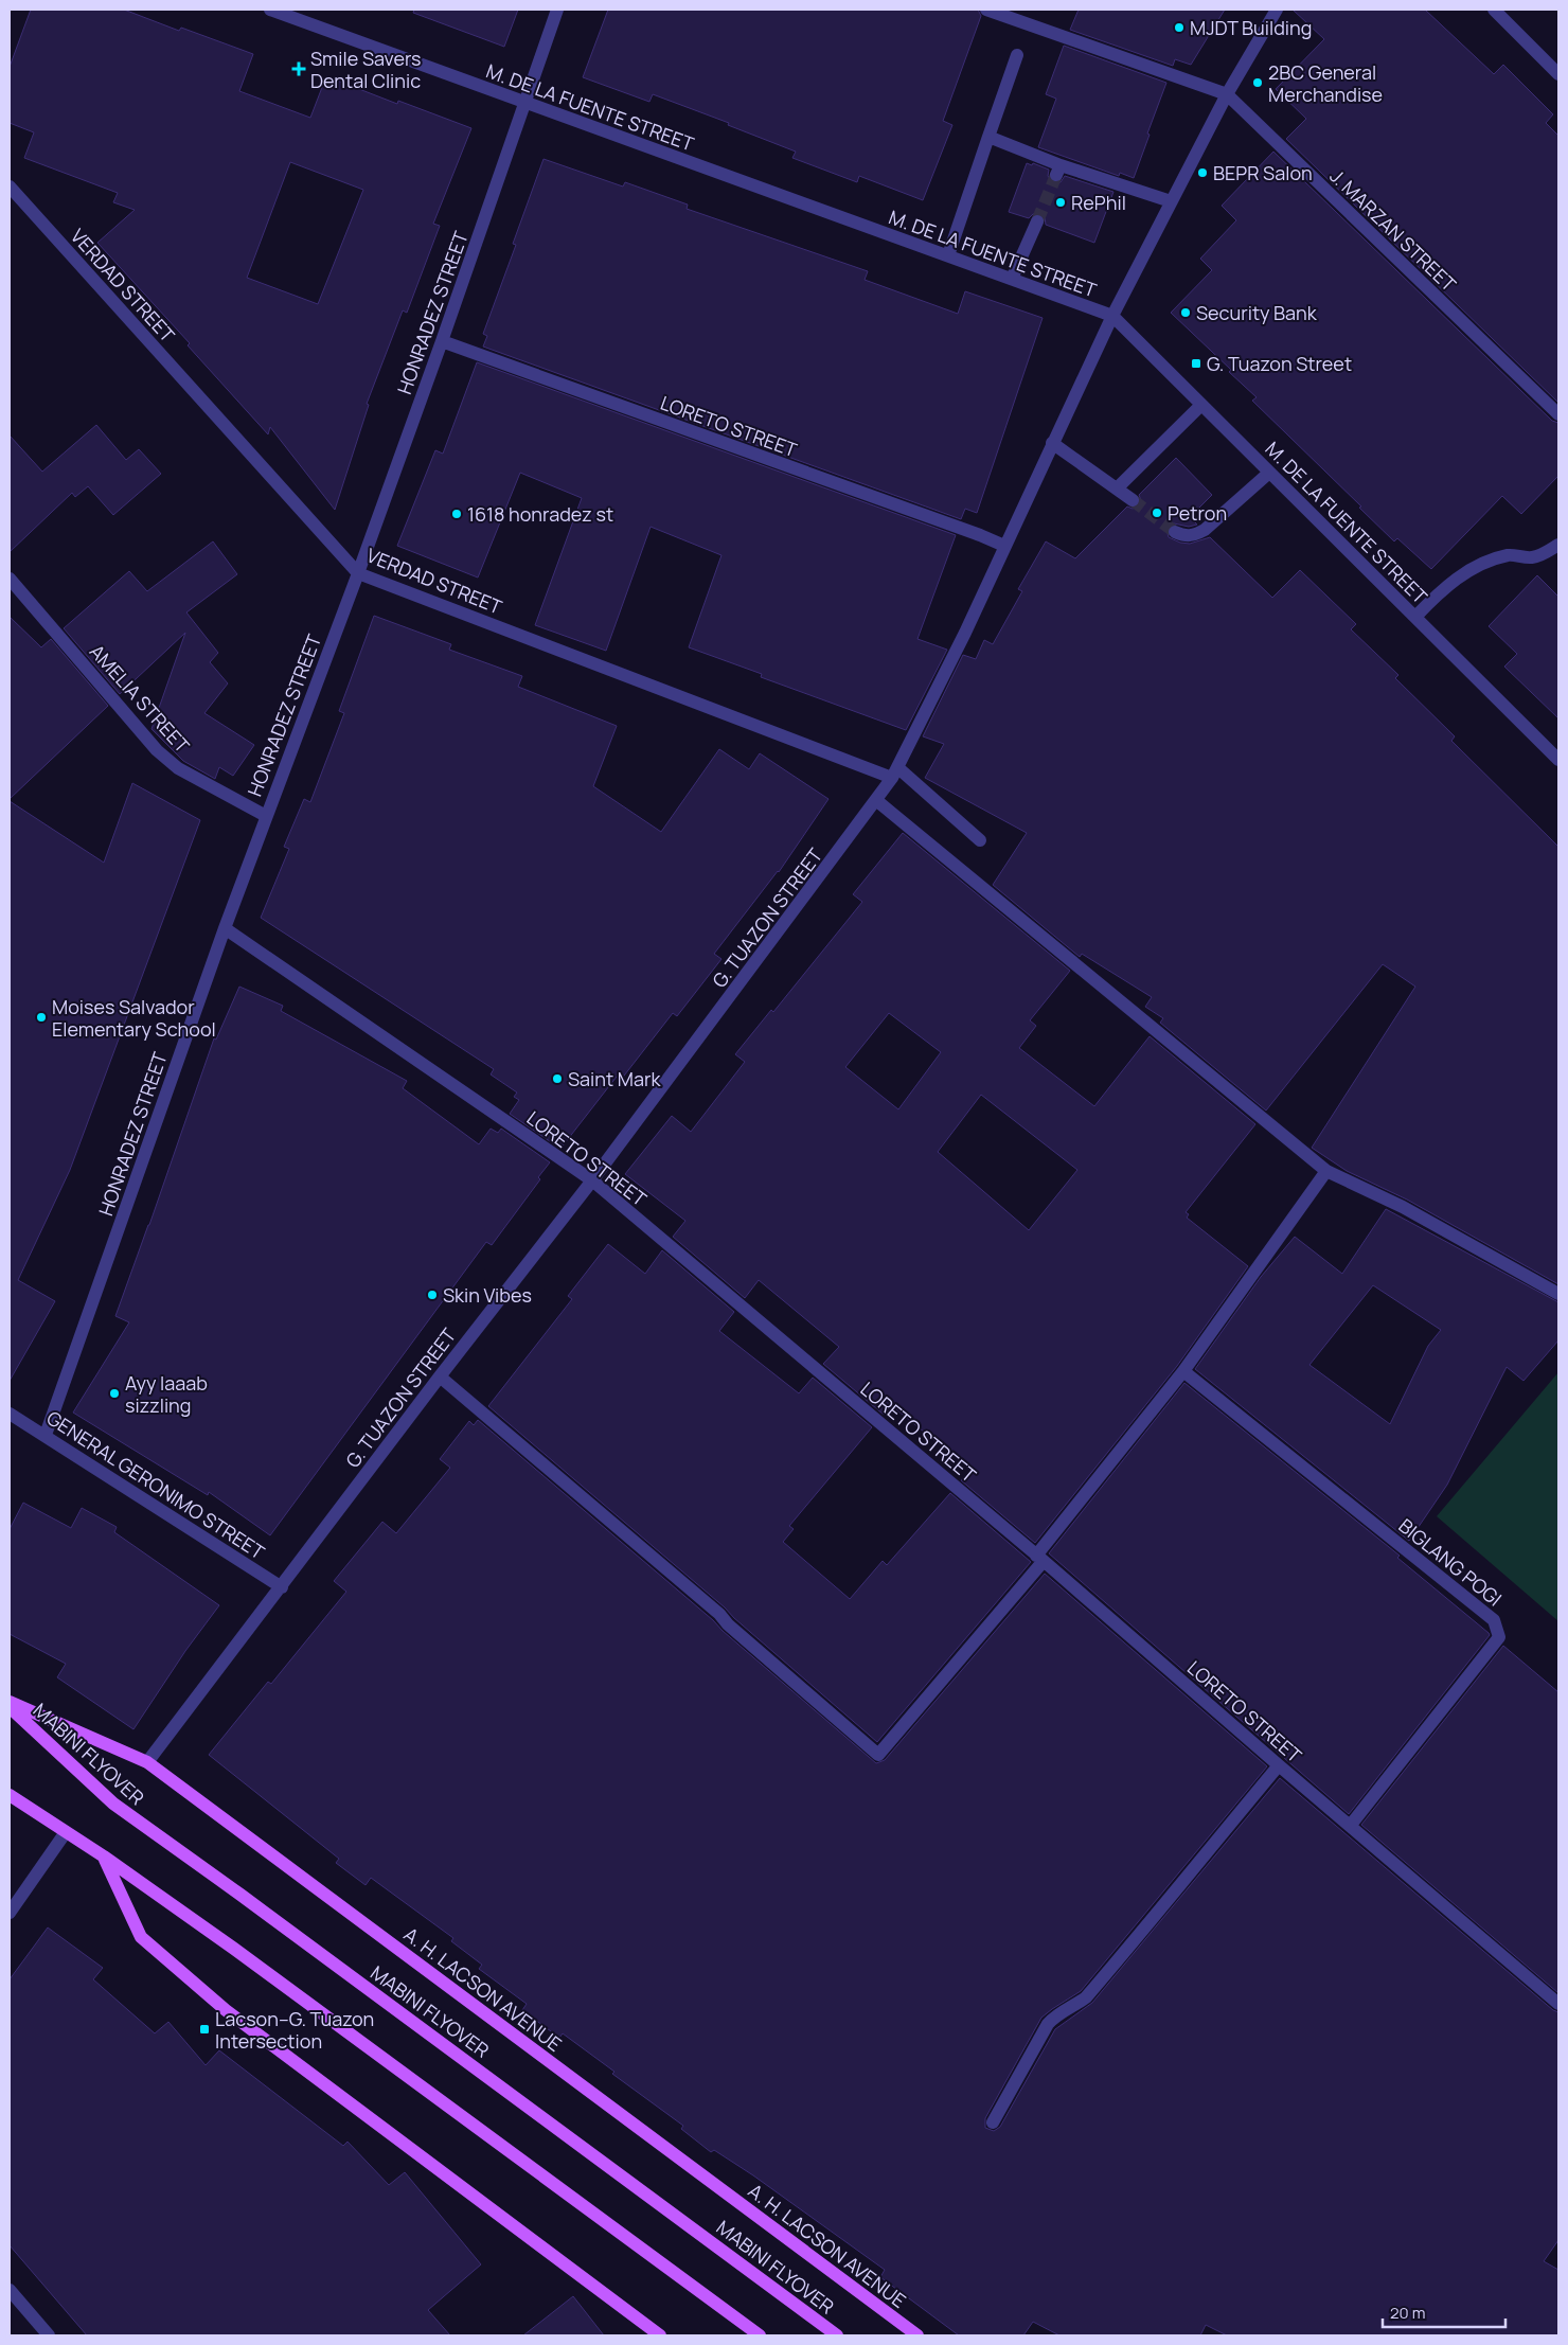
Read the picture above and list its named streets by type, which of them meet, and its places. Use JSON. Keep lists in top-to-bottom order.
{
  "streets": {
    "main road": ["MABINI FLYOVER", "A. H. LACSON AVENUE"],
    "street": [
      "M. DE LA FUENTE STREET",
      "J. MARZAN STREET",
      "VERDAD STREET",
      "HONRADEZ STREET",
      "LORETO STREET",
      "AMELIA STREET",
      "G. TUAZON STREET",
      "GENERAL GERONIMO STREET",
      "BIGLANG POGI"
    ]
  },
  "crossings": [
    ["M. DE LA FUENTE STREET", "HONRADEZ STREET"],
    ["M. DE LA FUENTE STREET", "G. TUAZON STREET"],
    ["J. MARZAN STREET", "G. TUAZON STREET"],
    ["VERDAD STREET", "HONRADEZ STREET"],
    ["VERDAD STREET", "G. TUAZON STREET"],
    ["HONRADEZ STREET", "LORETO STREET"],
    ["HONRADEZ STREET", "AMELIA STREET"],
    ["HONRADEZ STREET", "GENERAL GERONIMO STREET"],
    ["LORETO STREET", "G. TUAZON STREET"],
    ["LORETO STREET", "BIGLANG POGI"],
    ["G. TUAZON STREET", "GENERAL GERONIMO STREET"],
    ["G. TUAZON STREET", "A. H. LACSON AVENUE"]
  ],
  "places": {
    "other": [
      "MJDT Building",
      "2BC General Merchandise",
      "BEPR Salon",
      "RePhil",
      "Security Bank",
      "Petron",
      "1618 honradez st",
      "Moises Salvador Elementary School",
      "Saint Mark",
      "Skin Vibes",
      "Ayy laaab sizzling"
    ],
    "health": ["Smile Savers Dental Clinic"],
    "transit": ["G. Tuazon Street", "Lacson–G. Tuazon Intersection"]
  },
  "scale_bar": "20 m"
}
